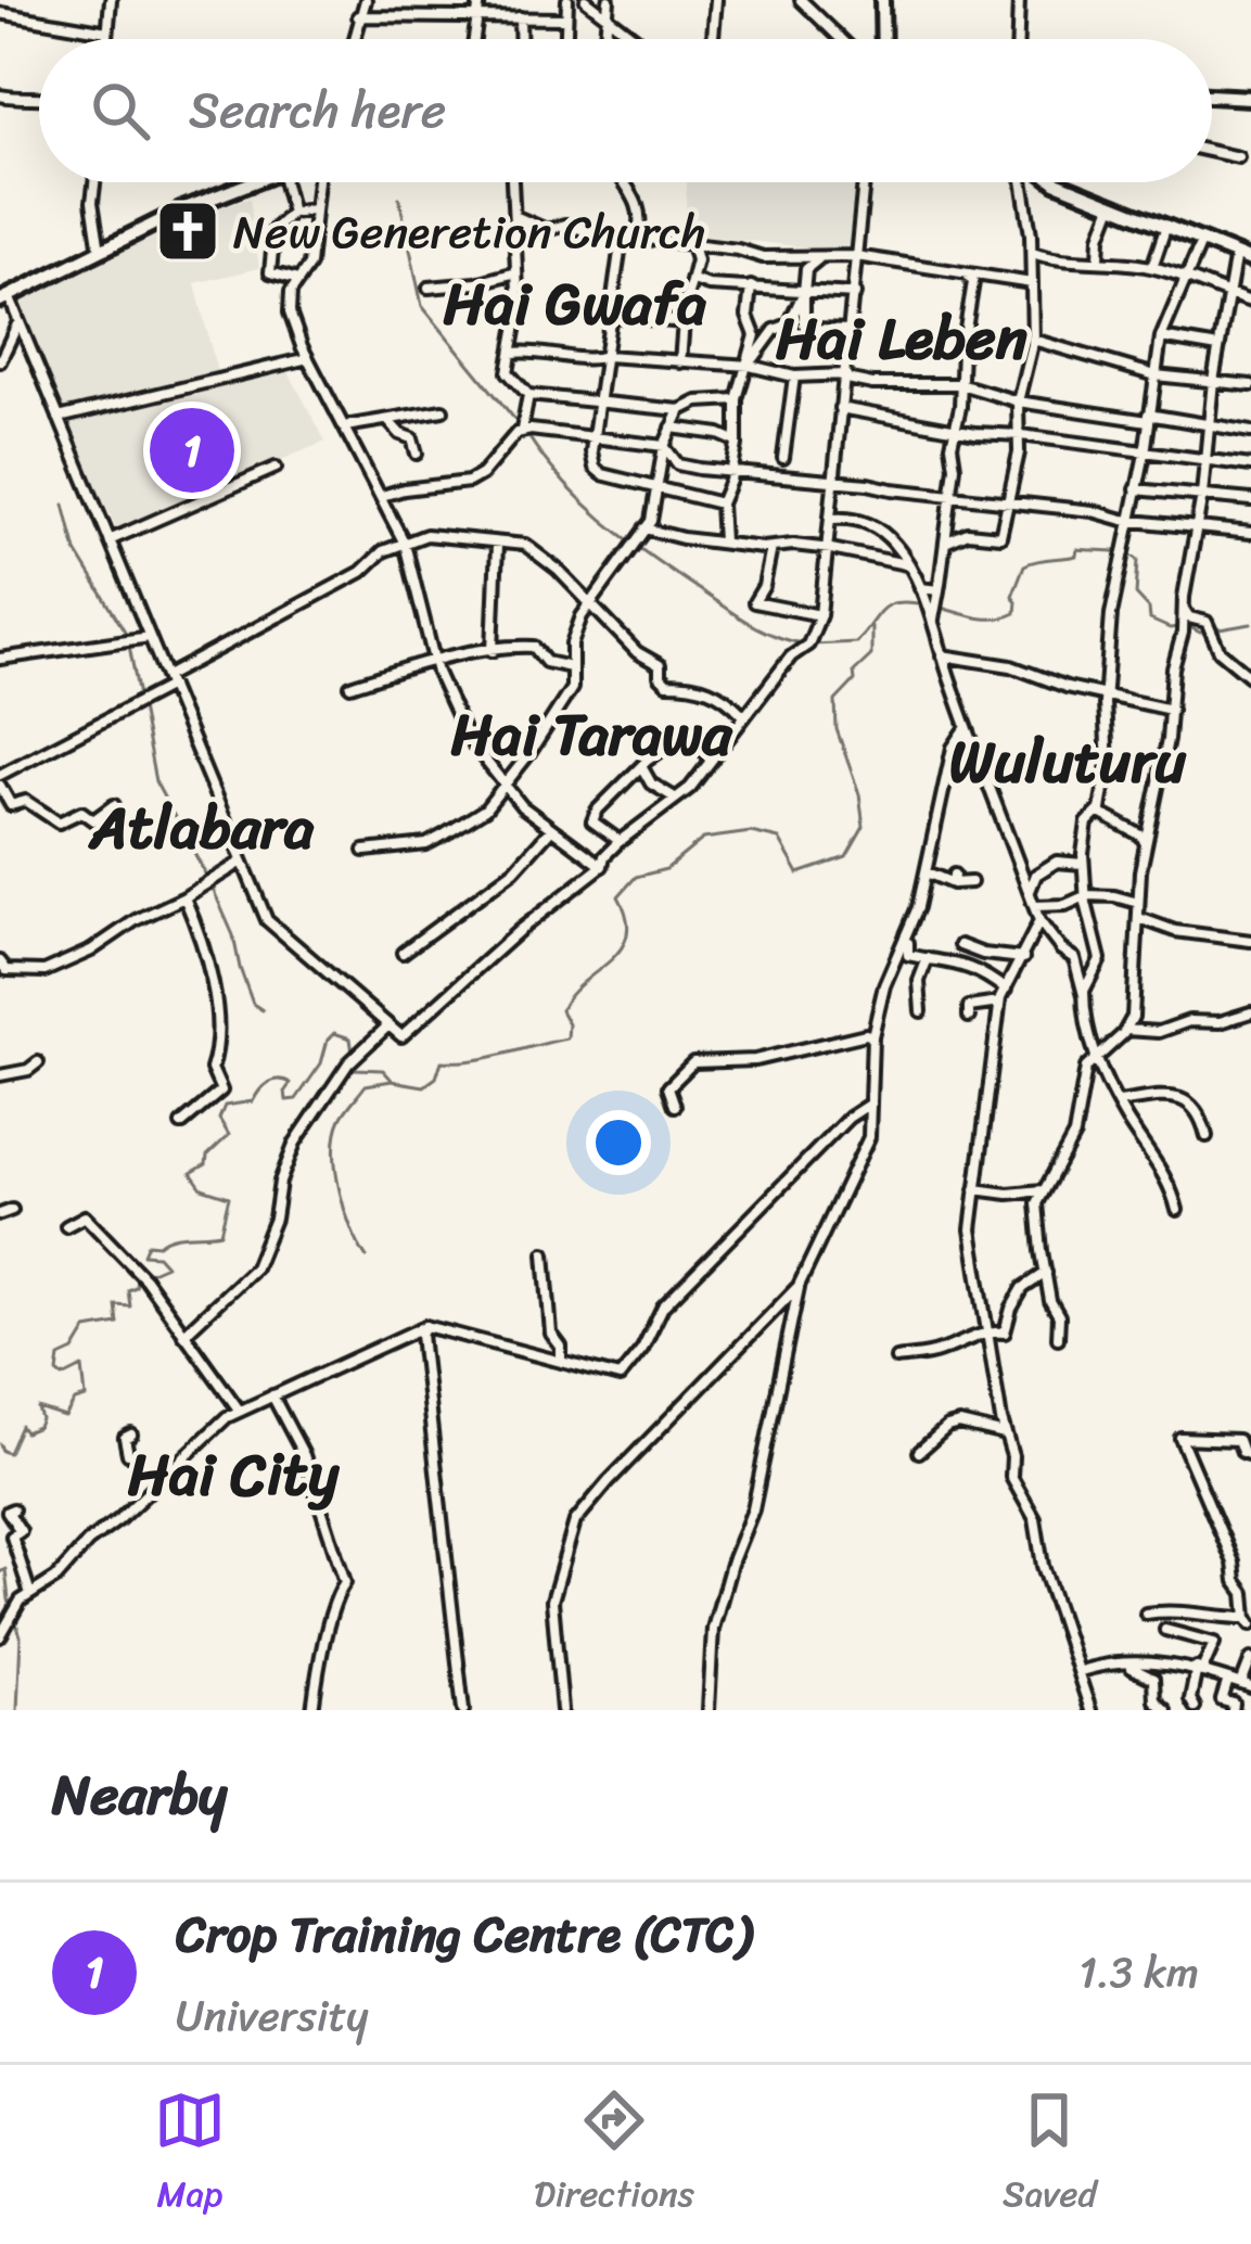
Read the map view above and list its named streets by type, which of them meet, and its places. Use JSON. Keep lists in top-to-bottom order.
{
  "districts": [
    "Hai Gwafa",
    "Hai Leben",
    "Hai Tarawa",
    "Wuluturu",
    "Atlabara",
    "Hai City"
  ],
  "places": {
    "church": ["New Generetion Church"]
  },
  "page": {
    "search": "Search here",
    "pins": "1",
    "heading": "Nearby",
    "list": [
      {
        "mark": "1",
        "name": "Crop Training Centre (CTC)",
        "note": "University",
        "value": "1.3 km"
      }
    ],
    "nav": ["Map", "Directions", "Saved"]
  }
}
